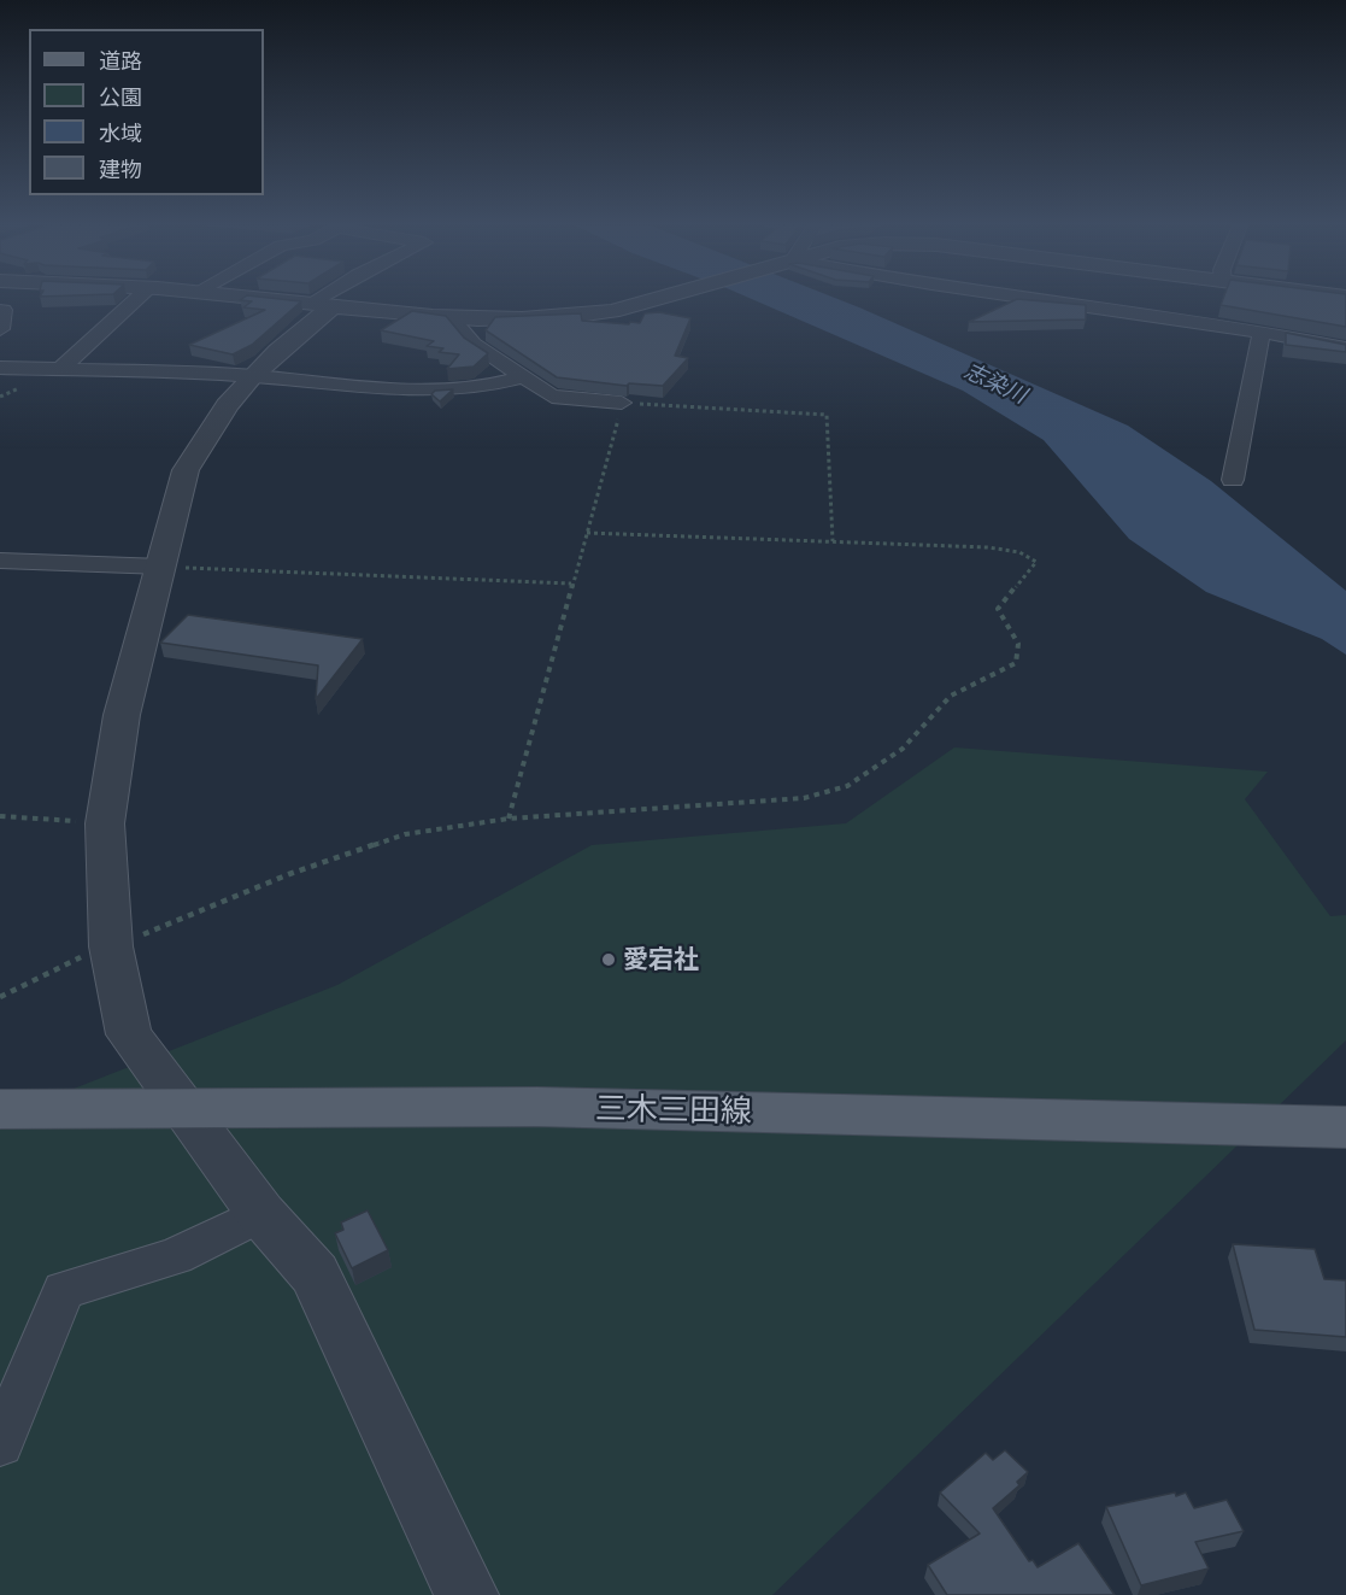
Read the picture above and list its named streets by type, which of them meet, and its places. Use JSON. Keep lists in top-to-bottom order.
{
  "streets": {
    "main road": ["三木三田線"]
  },
  "water": ["志染川"],
  "places": ["愛宕社"],
  "legend": [
    "道路",
    "公園",
    "水域",
    "建物"
  ]
}
